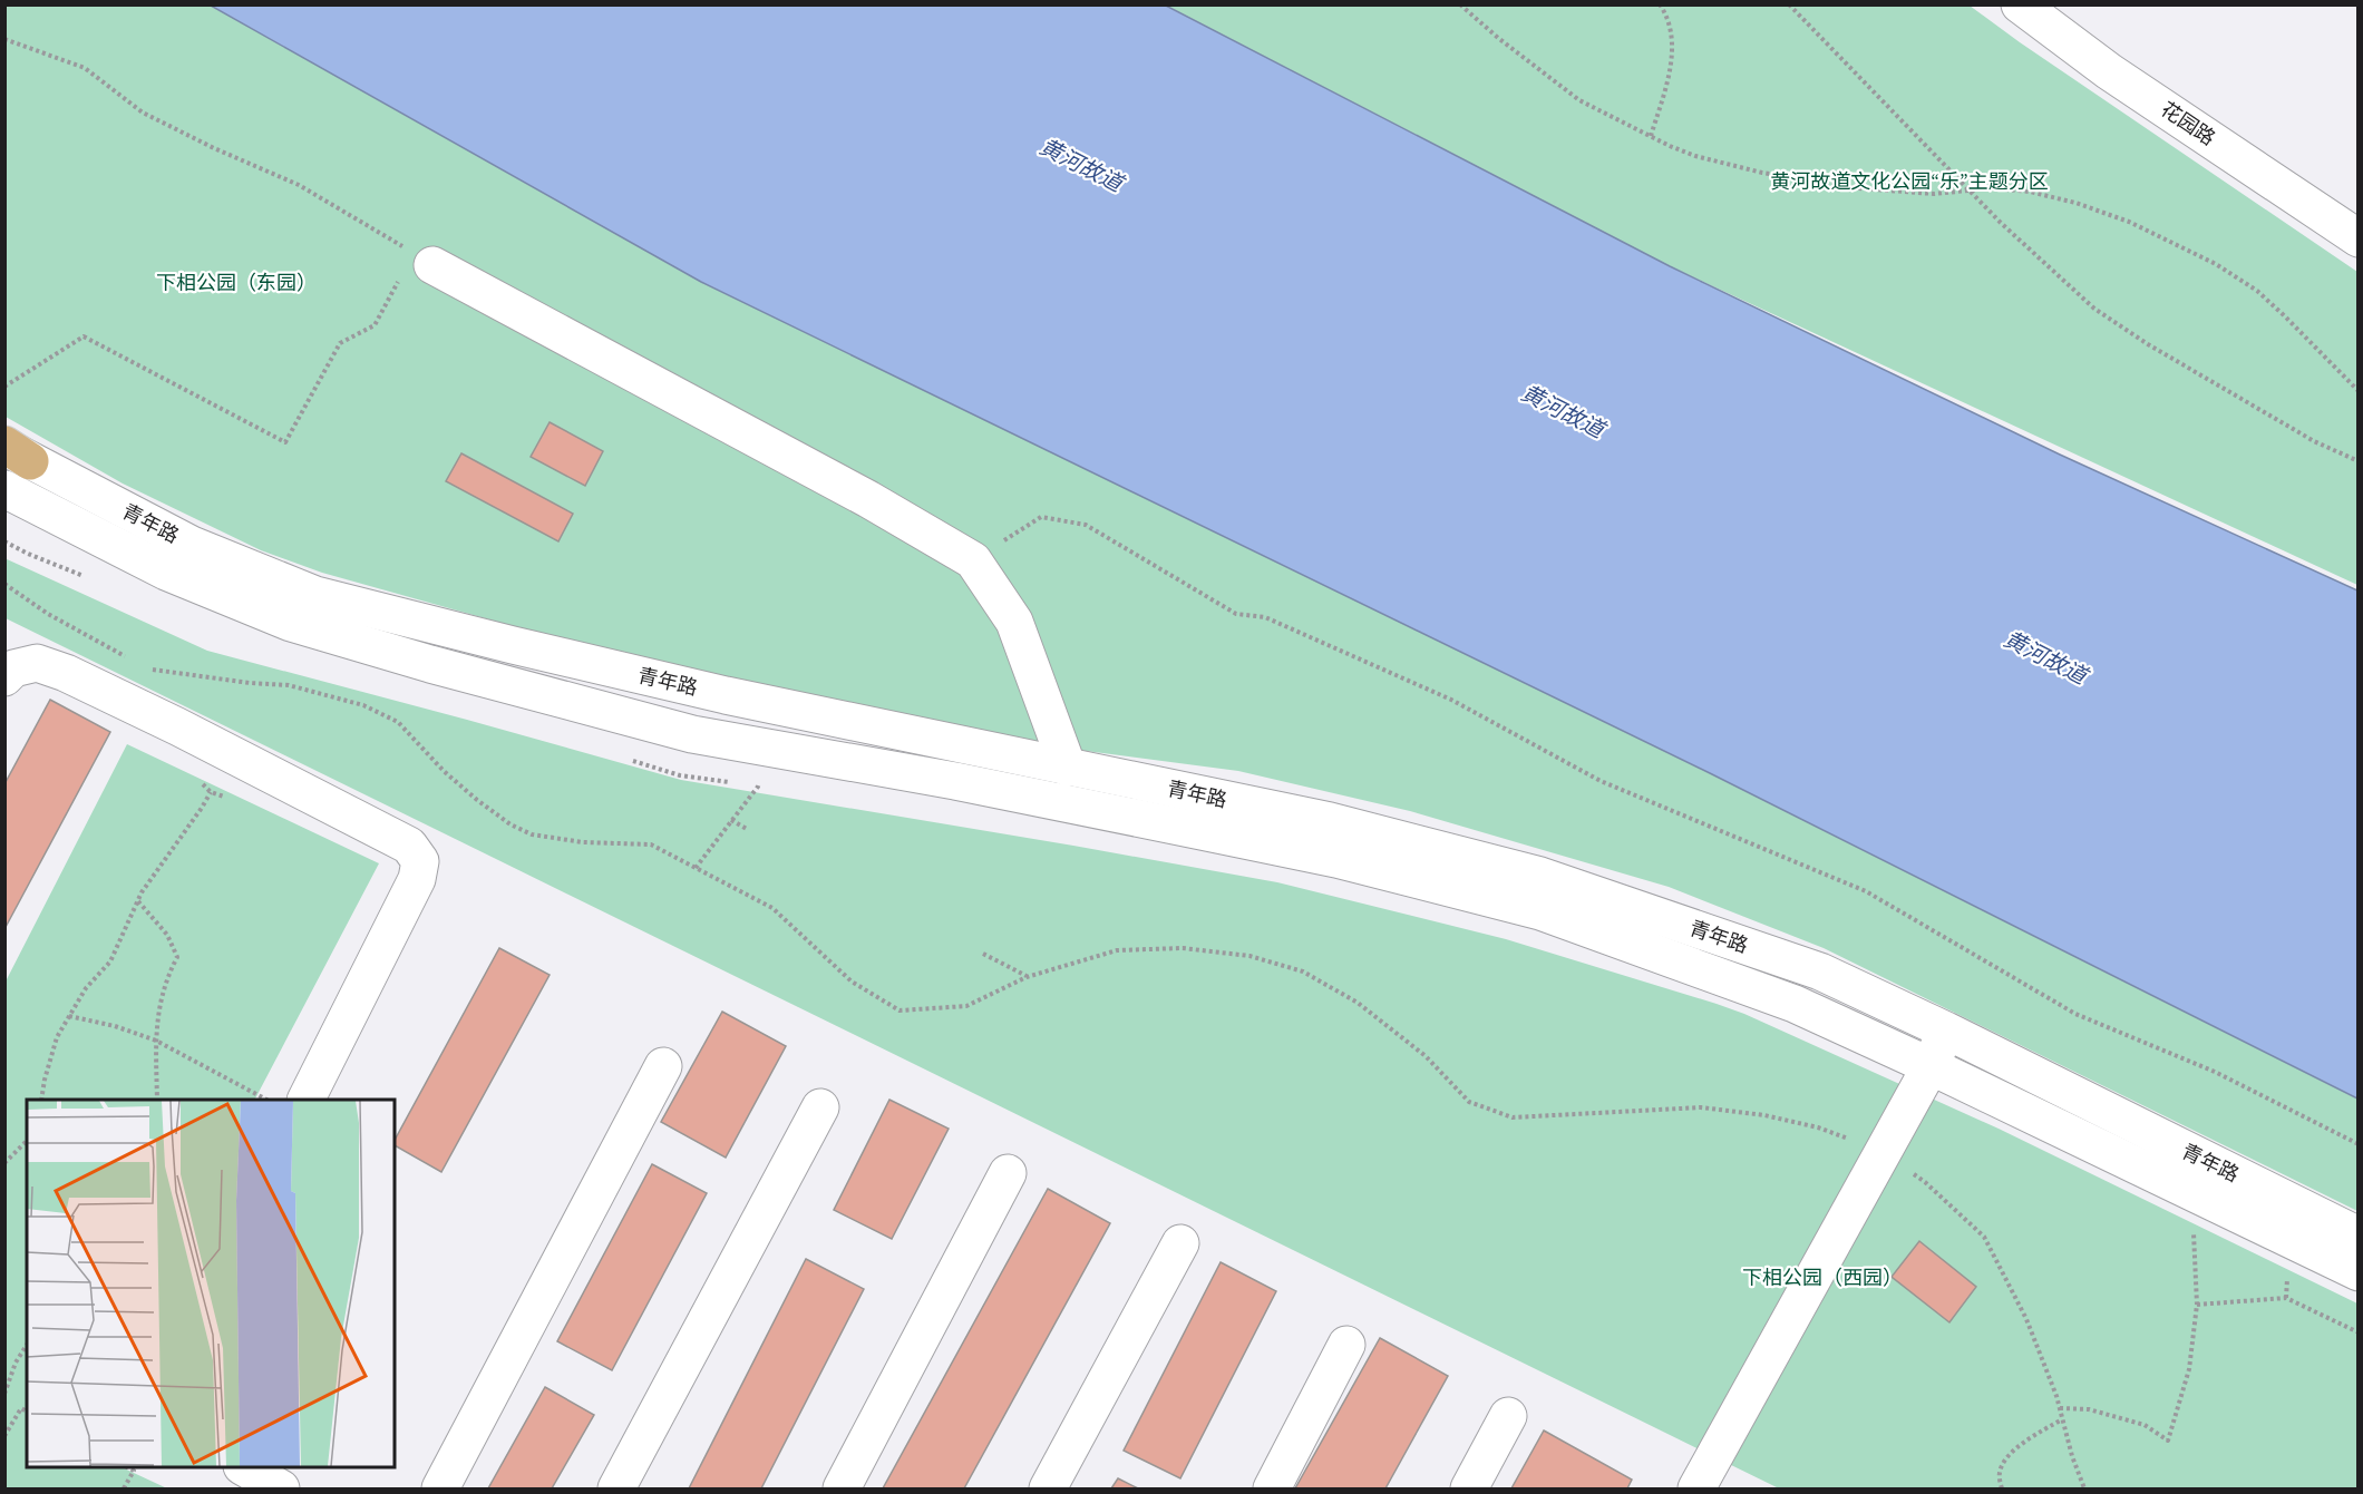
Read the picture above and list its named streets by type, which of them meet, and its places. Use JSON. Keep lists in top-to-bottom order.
{
  "streets": {
    "street": ["花园路", "青年路"]
  },
  "water": ["黄河故道"],
  "parks": ["黄河故道文化公园“乐”主题分区", "下相公园（东园）", "下相公园（西园）"]
}
